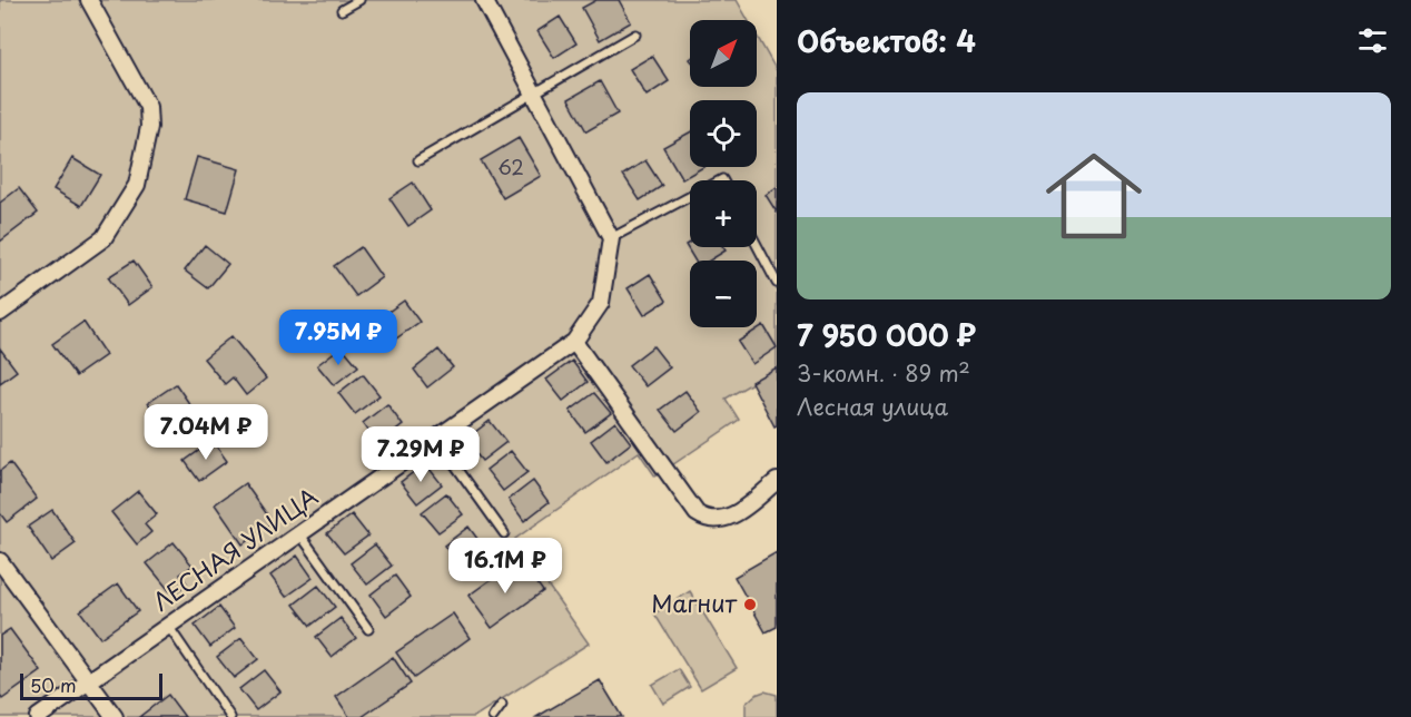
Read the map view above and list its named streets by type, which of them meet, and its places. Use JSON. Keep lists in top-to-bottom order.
{
  "streets": {
    "street": ["ЛЕСНАЯ УЛИЦА"]
  },
  "places": ["Магнит"],
  "house_numbers": ["62"],
  "scale_bar": "50 m",
  "north": "top right",
  "page": {
    "heading": "Объектов: 4",
    "map_buttons": ["+", "−"],
    "list": [
      {
        "name": "7 950 000 ₽",
        "note": "3-комн. · 89 m² · Лесная улица"
      }
    ],
    "price": [
      "7.95M ₽",
      "7.04M ₽",
      "7.29M ₽",
      "16.1M ₽"
    ],
    "scale": "50 m"
  }
}
